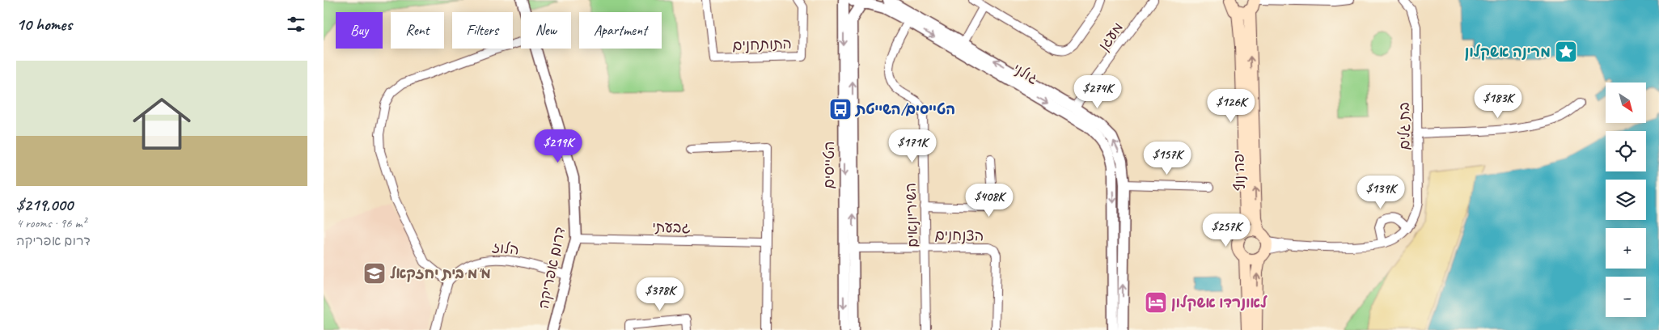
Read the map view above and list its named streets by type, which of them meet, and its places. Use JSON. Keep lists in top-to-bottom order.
{
  "streets": {
    "main road": ["יפה נוף"],
    "street": [
      "מעגן",
      "התותחנים",
      "גולני",
      "בת גלים",
      "הטייסים",
      "השיריונאים",
      "גבעתי",
      "הצנחנים",
      "הלוז",
      "דרום אפריקה"
    ]
  },
  "crossings": [
    ["מעגן", "גולני"],
    ["גולני", "הטייסים"],
    ["גולני", "השיריונאים"],
    ["בת גלים", "יפה נוף"],
    ["הטייסים", "הצנחנים"],
    ["השיריונאים", "הצנחנים"],
    ["גבעתי", "דרום אפריקה"],
    ["הלוז", "דרום אפריקה"]
  ],
  "places": {
    "place": ["מרינה אשקלון"],
    "bus stop": ["הטייסים/השייטת"],
    "school or university": ["מ\"מ בית יחזקאל"],
    "hotel": ["לאונרדו אשקלון"]
  },
  "north": "bottom right",
  "page": {
    "heading": "10 homes",
    "chip": [
      "Buy",
      "Rent",
      "Filters",
      "New",
      "Apartment"
    ],
    "list": [
      {
        "name": "$219,000",
        "note": "4 rooms · 96 m² · דרום אפריקה"
      }
    ],
    "price": [
      "$274K",
      "$183K",
      "$126K",
      "$219K",
      "$171K",
      "$157K",
      "$139K",
      "$408K",
      "$257K",
      "$378K"
    ],
    "map_buttons": ["+", "−"]
  }
}
